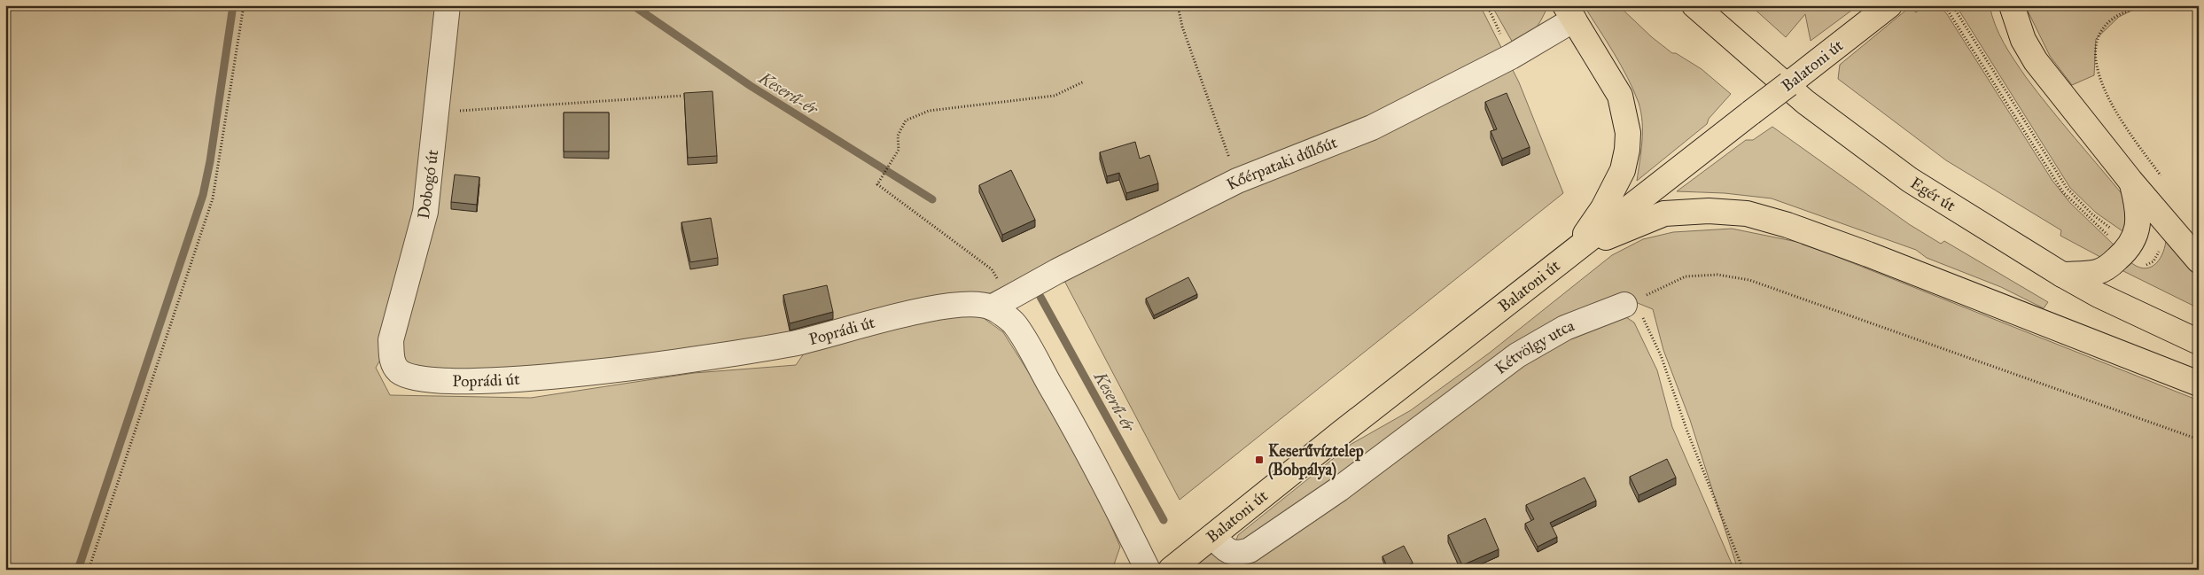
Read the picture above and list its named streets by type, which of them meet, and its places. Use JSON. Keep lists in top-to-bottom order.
{
  "streets": {
    "main road": ["Balatoni út", "Egér út"],
    "street": [
      "Kőérpataki dűlőút",
      "Dobogó út",
      "Poprádi út",
      "Kétvölgy utca"
    ]
  },
  "crossings": [
    ["Balatoni út", "Kétvölgy utca"],
    ["Kőérpataki dűlőút", "Poprádi út"],
    ["Dobogó út", "Poprádi út"]
  ],
  "water": ["Keserű-ér"],
  "places": {
    "transit": ["Keserűvíztelep (Bobpálya)"]
  }
}
